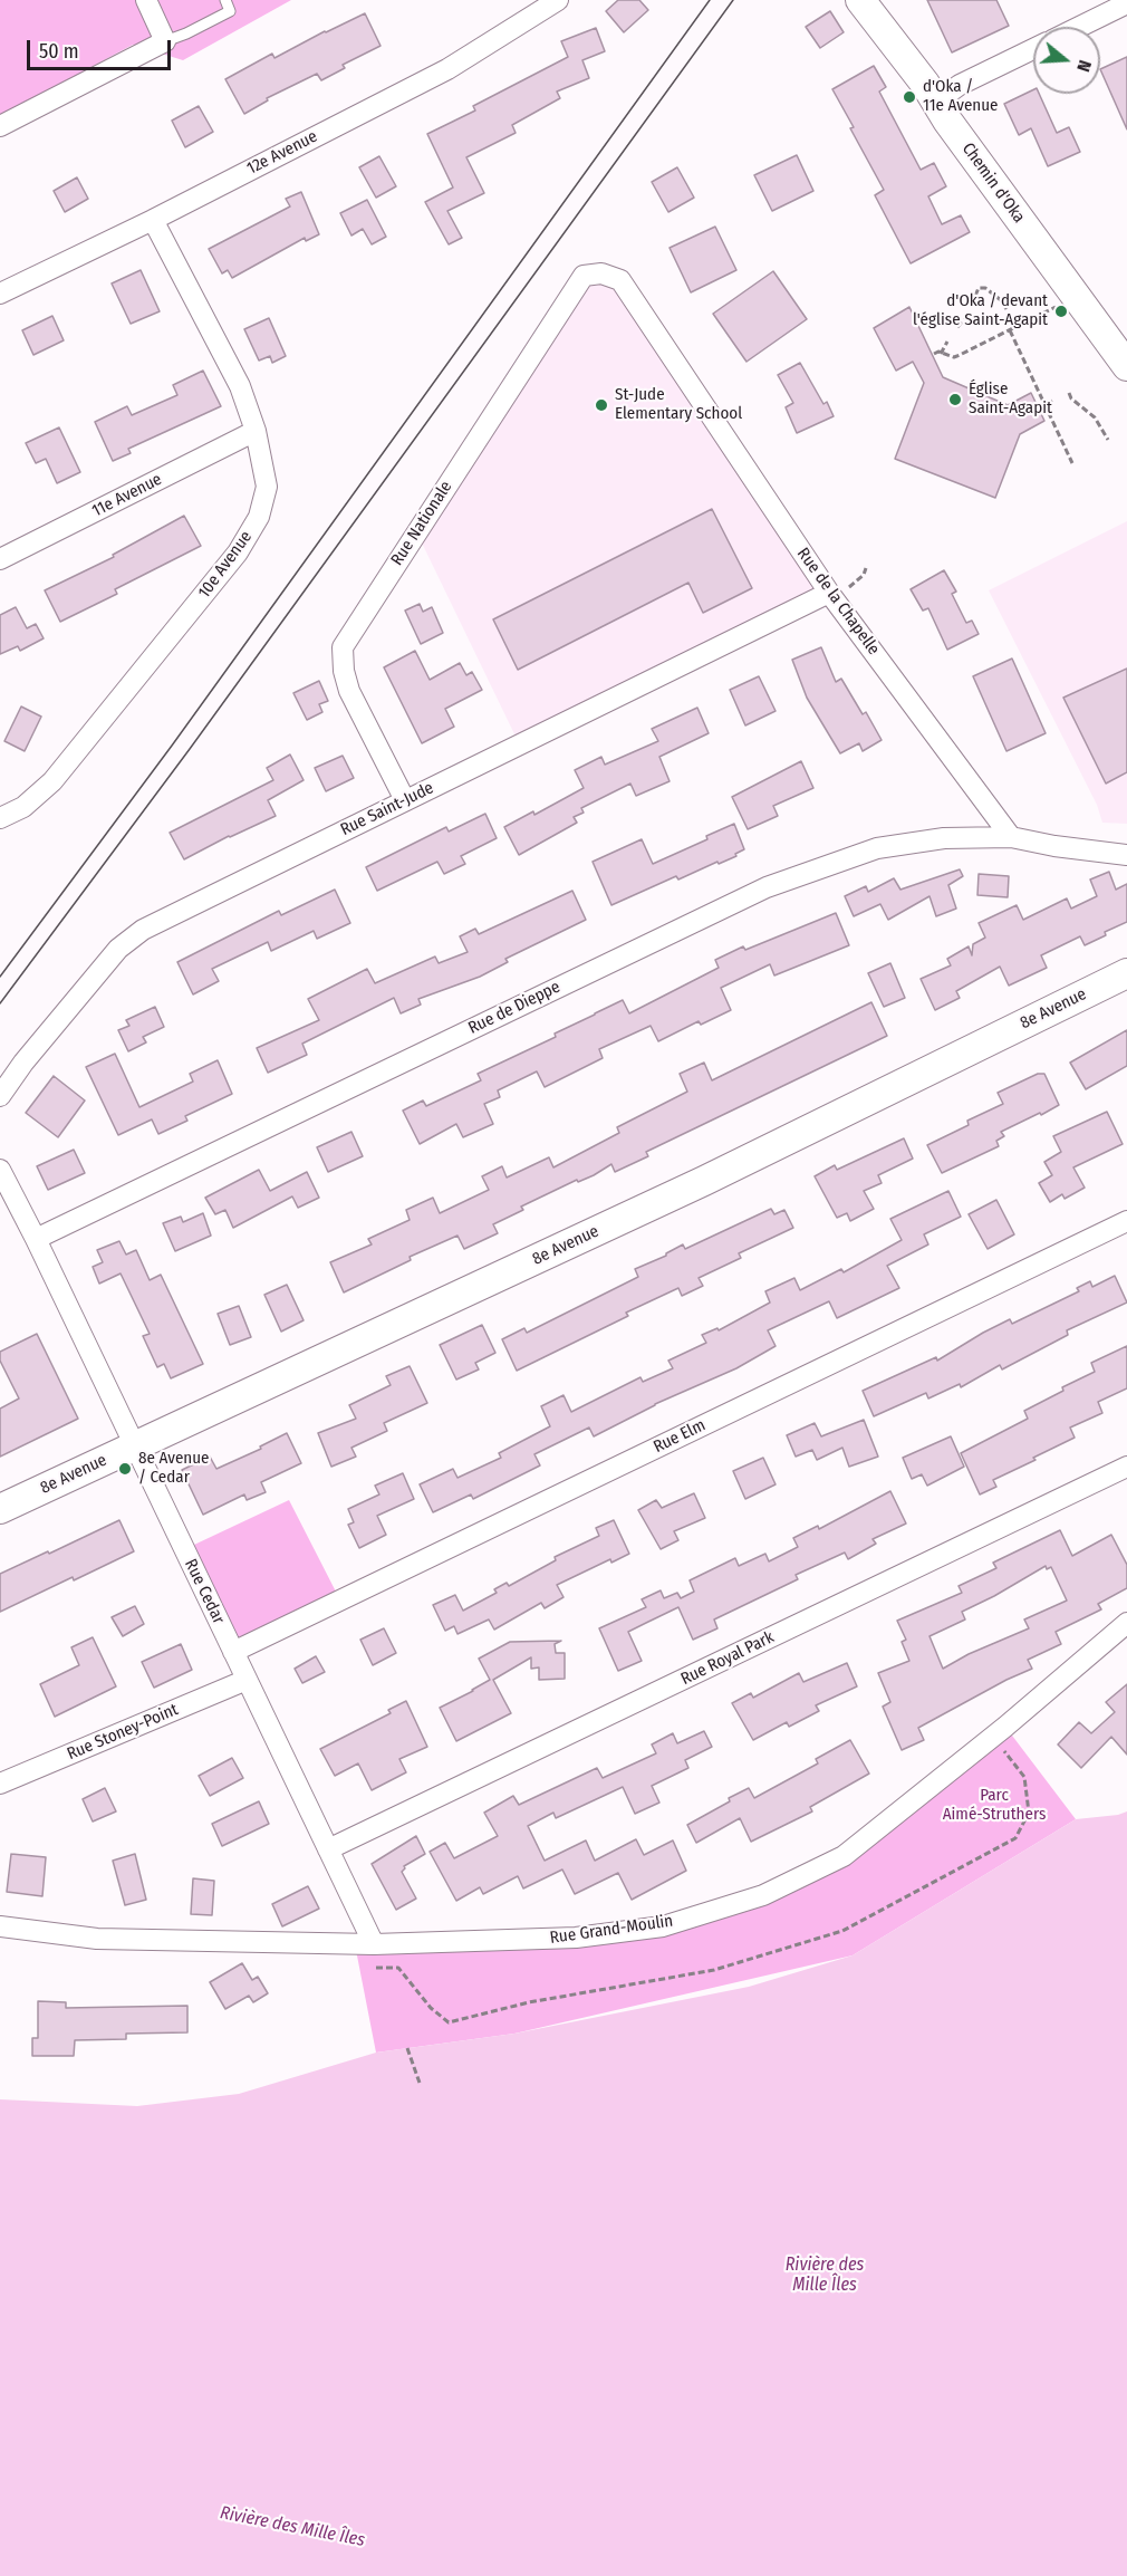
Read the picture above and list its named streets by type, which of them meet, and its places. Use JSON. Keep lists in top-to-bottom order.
{
  "streets": {
    "street": [
      "12e Avenue",
      "Chemin d'Oka",
      "11e Avenue",
      "Rue Nationale",
      "10e Avenue",
      "Rue de la Chapelle",
      "Rue Saint-Jude",
      "Rue de Dieppe",
      "8e Avenue",
      "Rue Elm",
      "Rue Cedar",
      "Rue Royal Park",
      "Rue Stoney-Point",
      "Rue Grand-Moulin"
    ]
  },
  "crossings": [
    ["12e Avenue", "10e Avenue"],
    ["11e Avenue", "10e Avenue"],
    ["Rue Nationale", "Rue de la Chapelle"],
    ["Rue Nationale", "Rue Saint-Jude"],
    ["Rue de la Chapelle", "Rue Saint-Jude"],
    ["Rue de la Chapelle", "Rue de Dieppe"],
    ["Rue de Dieppe", "Rue Cedar"],
    ["8e Avenue", "Rue Cedar"],
    ["Rue Elm", "Rue Cedar"],
    ["Rue Cedar", "Rue Royal Park"],
    ["Rue Cedar", "Rue Stoney-Point"],
    ["Rue Cedar", "Rue Grand-Moulin"]
  ],
  "water": ["Rivière des Mille Îles"],
  "parks": ["Parc Aimé-Struthers"],
  "places": [
    "d'Oka / 11e Avenue",
    "d'Oka / devant l'église Saint-Agapit",
    "Église Saint-Agapit",
    "St-Jude Elementary School",
    "8e Avenue / Cedar"
  ],
  "scale_bar": "50 m",
  "north": "right"
}
